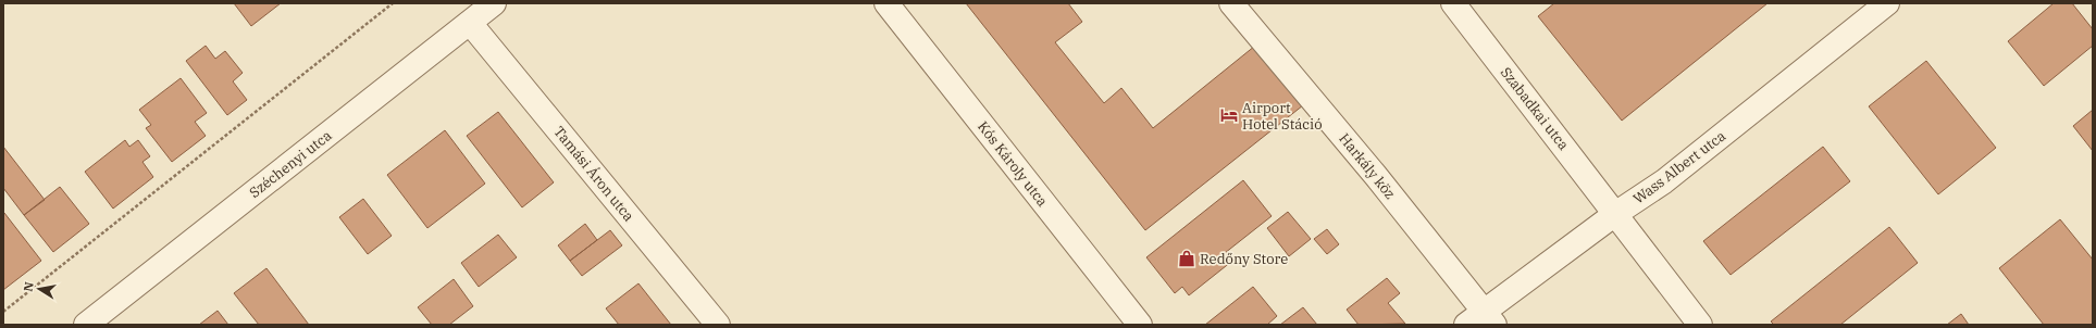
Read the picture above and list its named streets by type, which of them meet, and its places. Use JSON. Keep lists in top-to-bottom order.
{
  "streets": {
    "street": [
      "Szabadkai utca",
      "Széchenyi utca",
      "Kós Károly utca",
      "Harkály köz",
      "Wass Albert utca",
      "Tamási Áron utca"
    ]
  },
  "crossings": [
    ["Szabadkai utca", "Wass Albert utca"],
    ["Széchenyi utca", "Tamási Áron utca"],
    ["Harkály köz", "Wass Albert utca"]
  ],
  "places": {
    "hotel": ["Airport Hotel Stáció"],
    "shop": ["Redőny Store"]
  },
  "north": "left"
}
